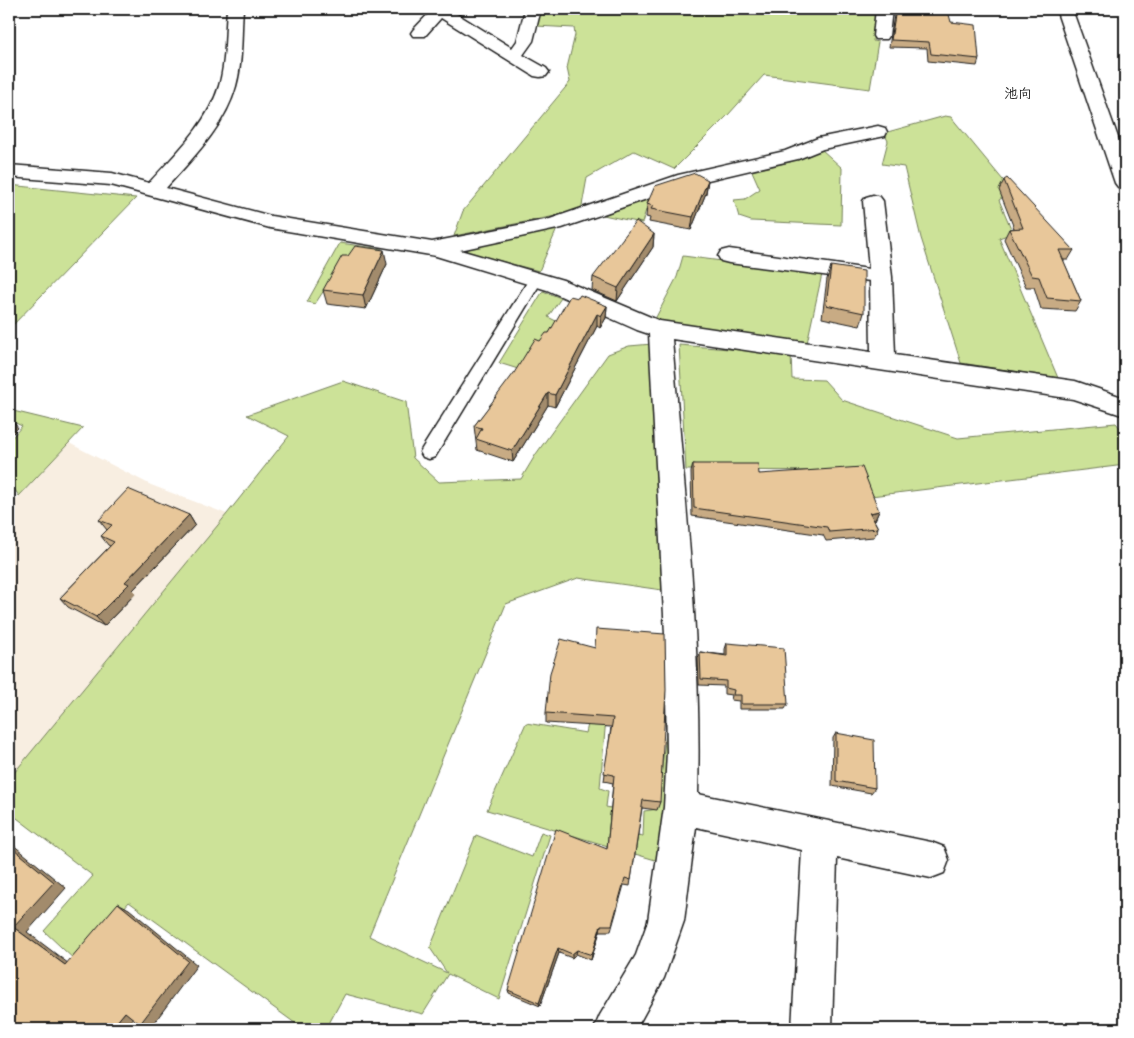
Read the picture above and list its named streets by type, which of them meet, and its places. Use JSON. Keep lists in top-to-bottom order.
{
  "districts": ["池向"]
}
